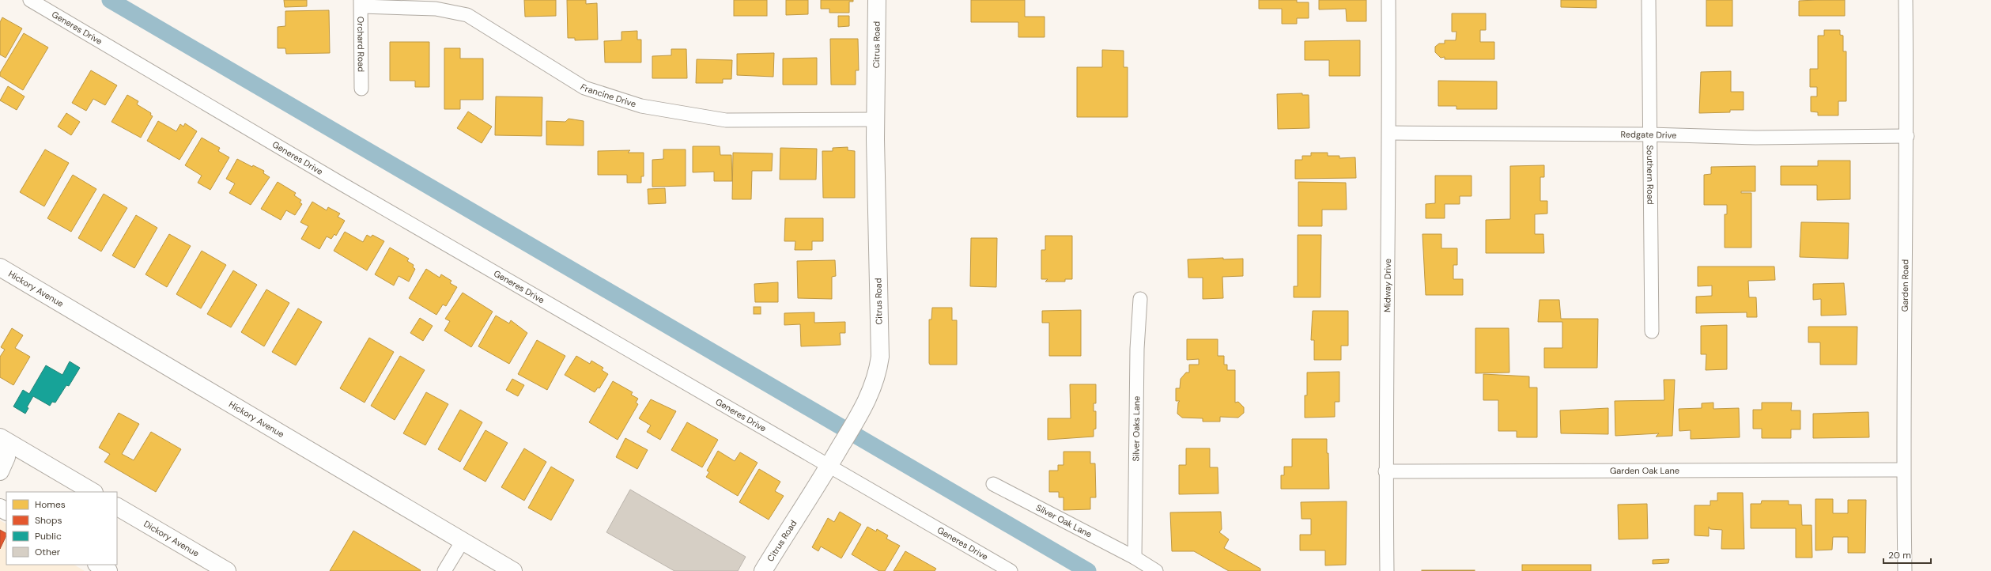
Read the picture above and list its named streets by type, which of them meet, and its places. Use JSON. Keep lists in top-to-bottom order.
{
  "streets": {
    "main road": ["Citrus Road", "Hickory Avenue", "Dickory Avenue"],
    "street": [
      "Generes Drive",
      "Orchard Road",
      "Francine Drive",
      "Redgate Drive",
      "Southern Road",
      "Midway Drive",
      "Garden Road",
      "Silver Oaks Lane",
      "Garden Oak Lane",
      "Silver Oak Lane"
    ]
  },
  "crossings": [
    ["Generes Drive", "Citrus Road"],
    ["Orchard Road", "Francine Drive"],
    ["Citrus Road", "Francine Drive"],
    ["Redgate Drive", "Southern Road"],
    ["Redgate Drive", "Midway Drive"],
    ["Redgate Drive", "Garden Road"],
    ["Midway Drive", "Garden Oak Lane"],
    ["Garden Road", "Garden Oak Lane"],
    ["Silver Oaks Lane", "Silver Oak Lane"]
  ],
  "legend": [
    "Homes",
    "Shops",
    "Public",
    "Other"
  ],
  "scale_bar": "20 m"
}
